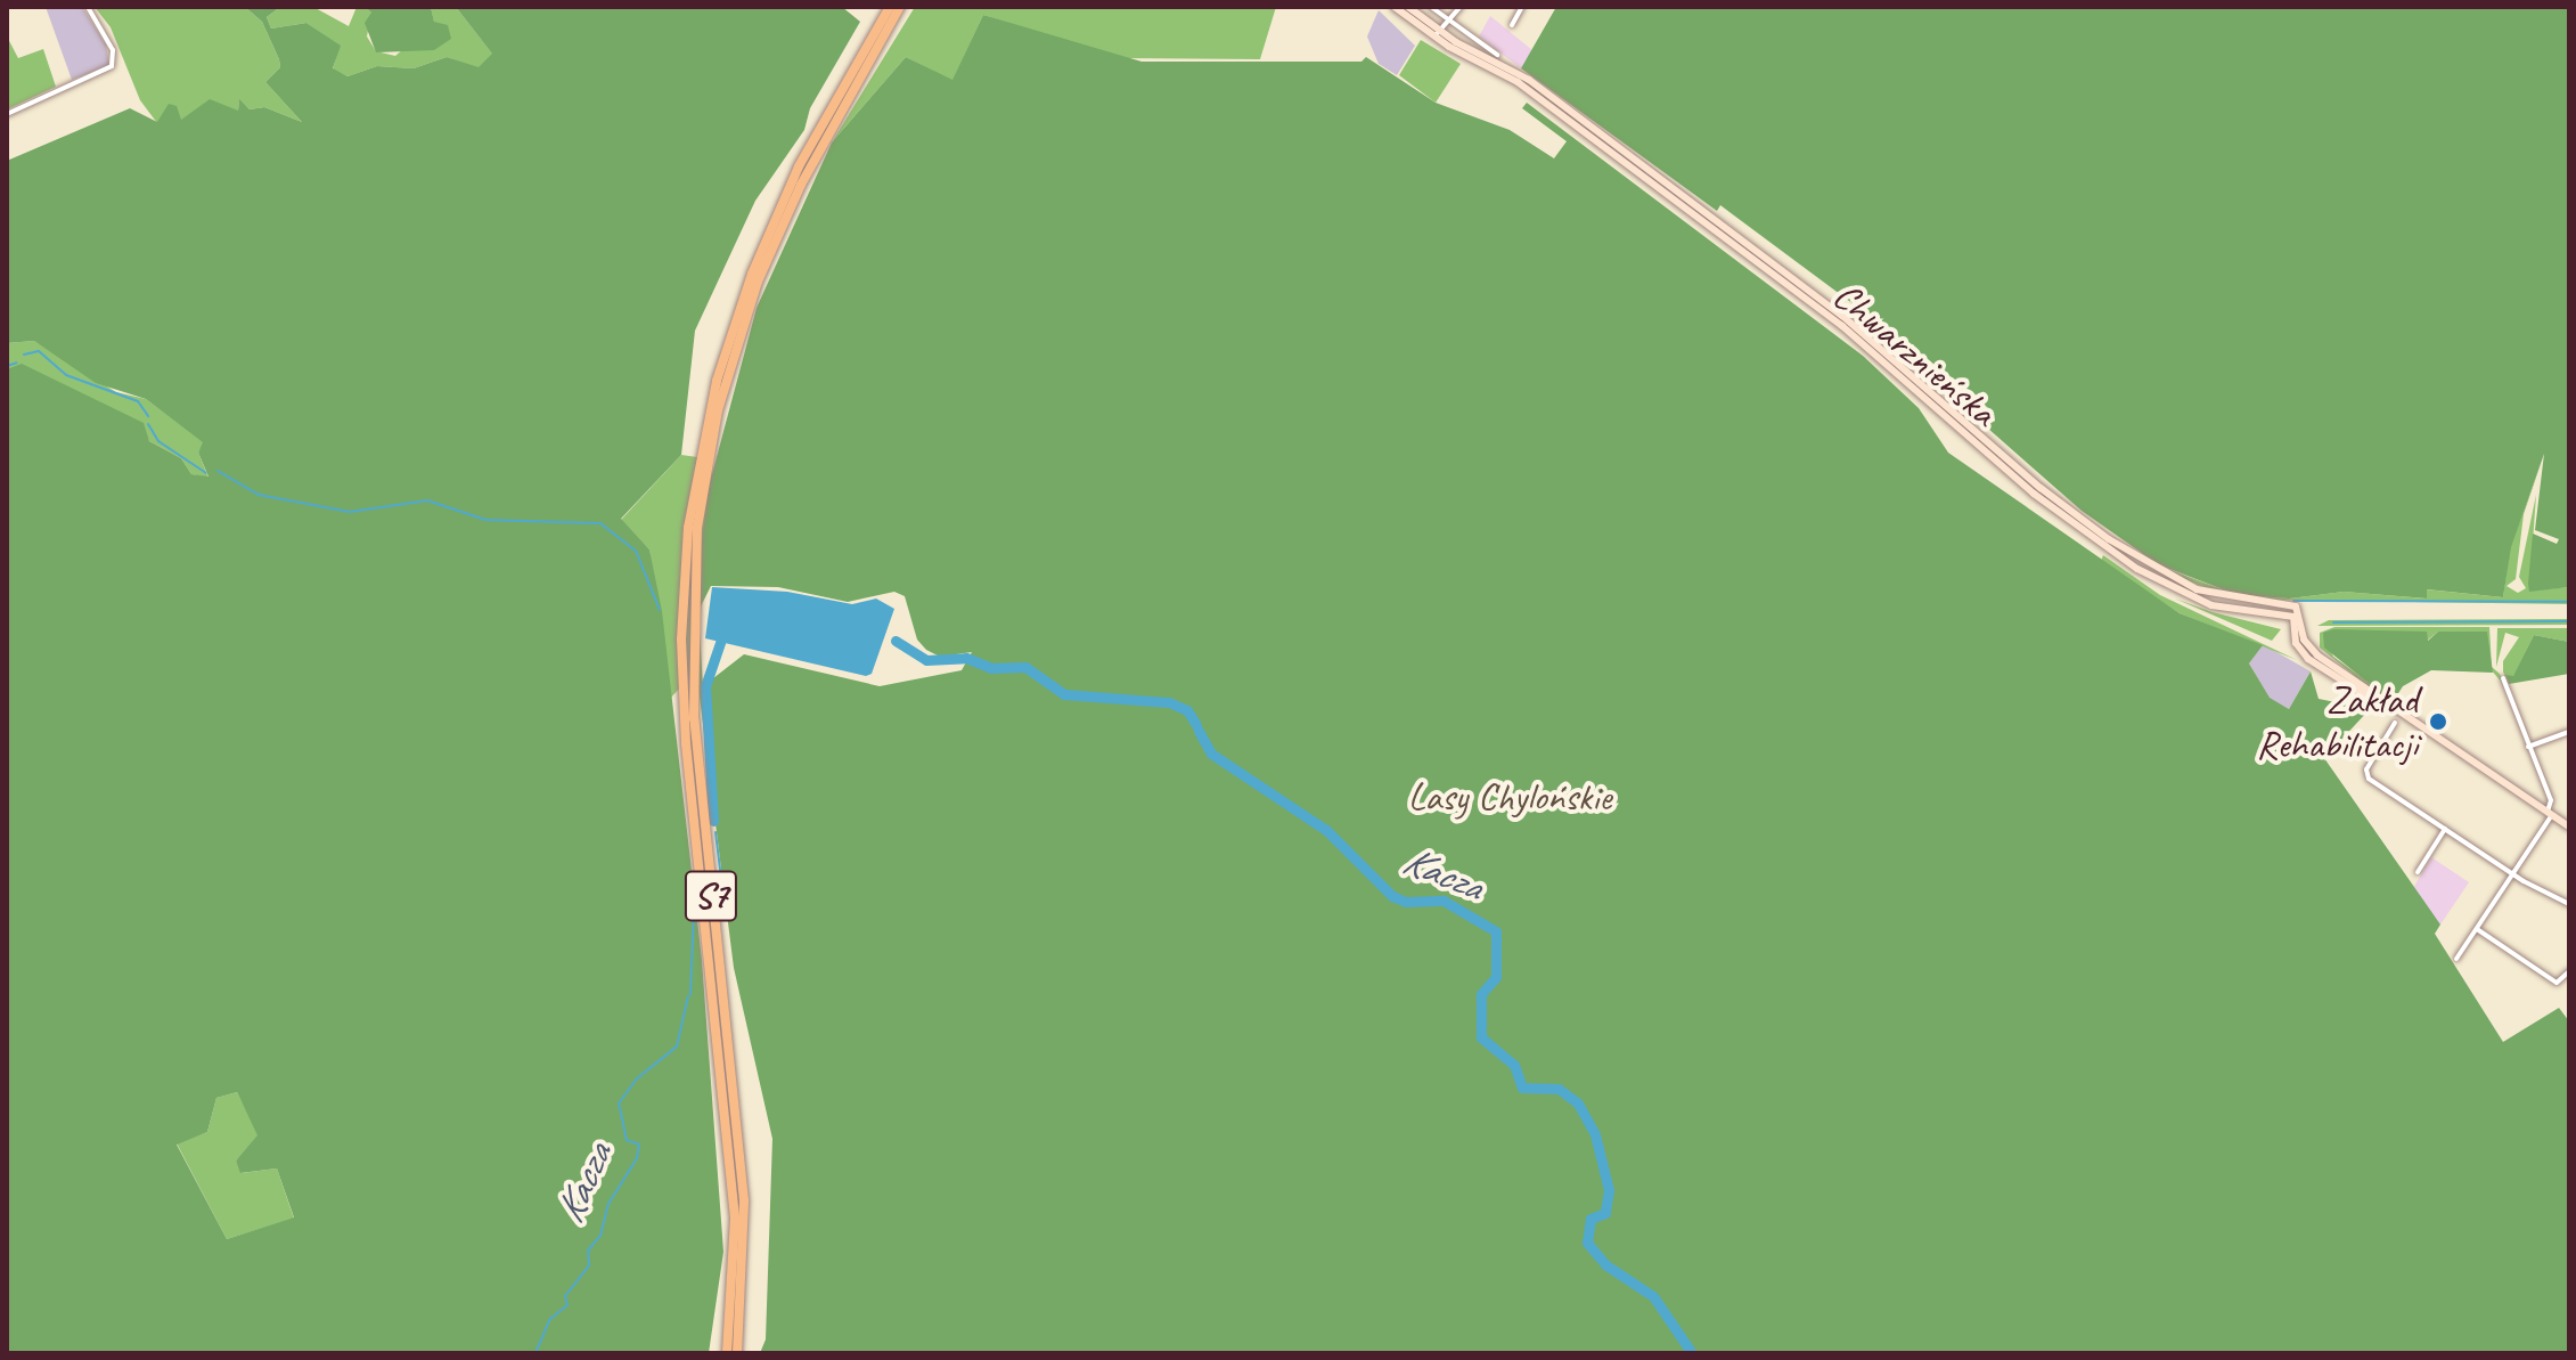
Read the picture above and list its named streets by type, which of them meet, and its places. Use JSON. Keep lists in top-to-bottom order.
{
  "streets": {
    "highway": ["S7"],
    "main road": ["Chwarznieńska"]
  },
  "water": ["Kacza"],
  "parks": ["Lasy Chylońskie"],
  "places": ["Zakład Rehabilitacji"]
}
